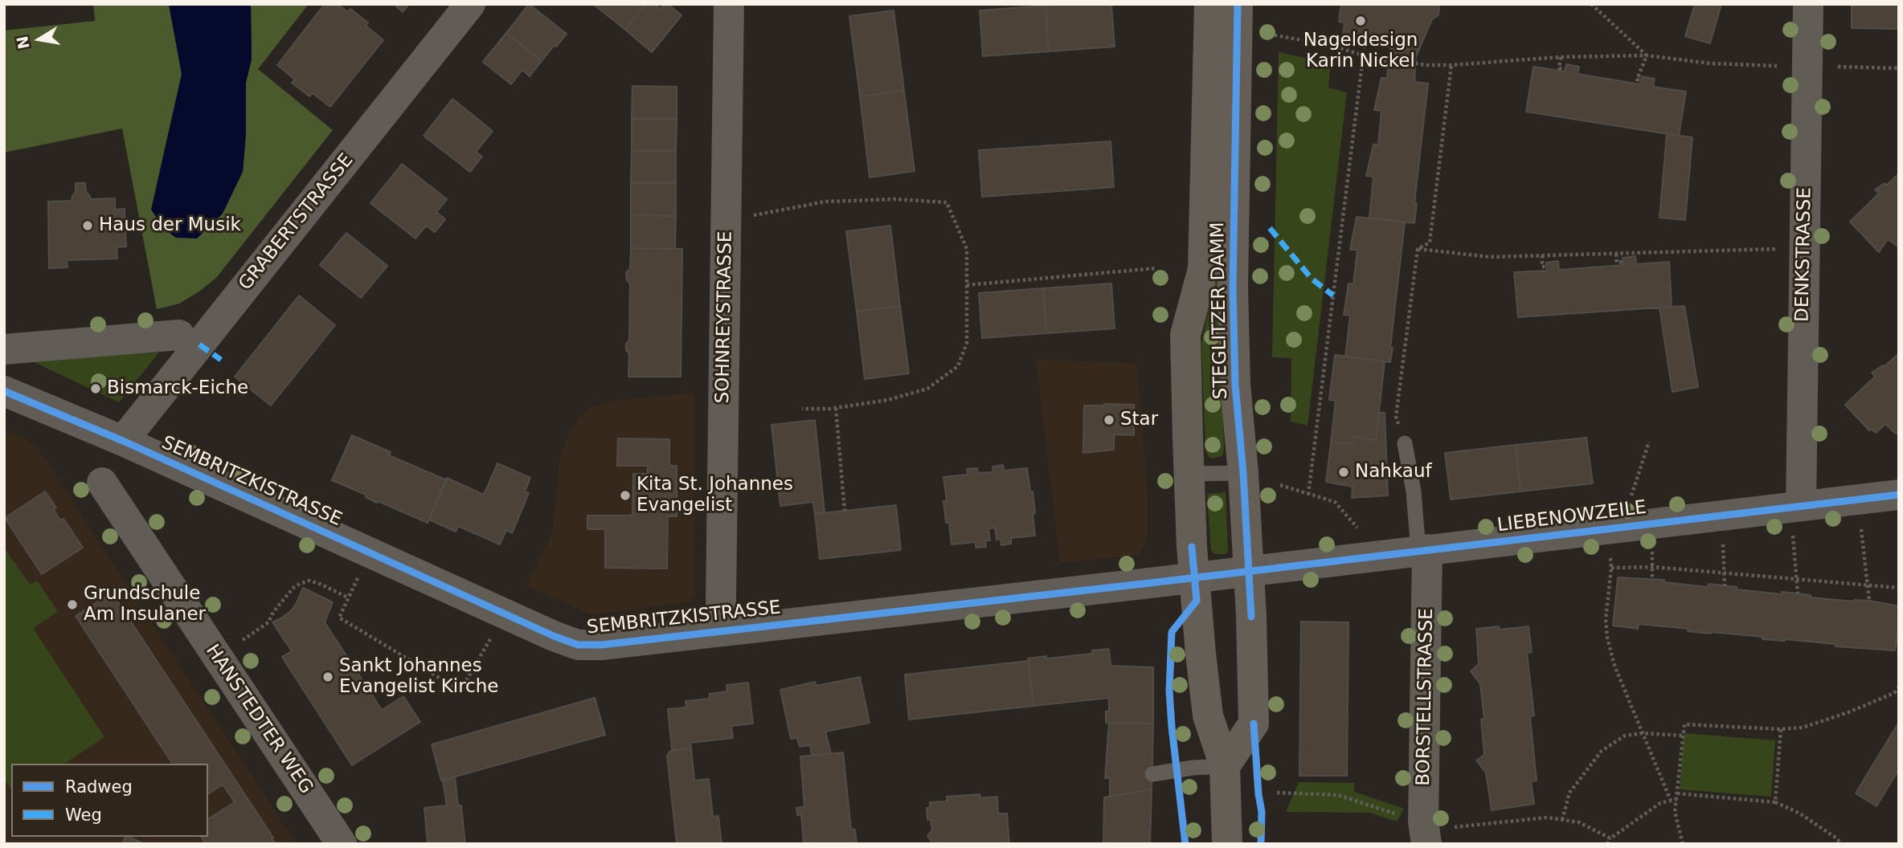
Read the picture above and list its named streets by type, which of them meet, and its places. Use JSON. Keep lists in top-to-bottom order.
{
  "streets": {
    "main road": ["STEGLITZER DAMM"],
    "street": [
      "GRABERTSTRASSE",
      "DENKSTRASSE",
      "SOHNREYSTRASSE",
      "SEMBRITZKISTRASSE",
      "LIEBENOWZEILE",
      "BORSTELLSTRASSE",
      "HANSTEDTER WEG"
    ]
  },
  "crossings": [
    ["GRABERTSTRASSE", "SEMBRITZKISTRASSE"],
    ["DENKSTRASSE", "LIEBENOWZEILE"],
    ["STEGLITZER DAMM", "SEMBRITZKISTRASSE"],
    ["STEGLITZER DAMM", "LIEBENOWZEILE"],
    ["SOHNREYSTRASSE", "SEMBRITZKISTRASSE"],
    ["SEMBRITZKISTRASSE", "LIEBENOWZEILE"],
    ["LIEBENOWZEILE", "BORSTELLSTRASSE"]
  ],
  "places": [
    "Nageldesign Karin Nickel",
    "Haus der Musik",
    "Bismarck-Eiche",
    "Star",
    "Nahkauf",
    "Kita St. Johannes Evangelist",
    "Grundschule Am Insulaner",
    "Sankt Johannes Evangelist Kirche"
  ],
  "legend": ["Radweg", "Weg"],
  "north": "left"
}
